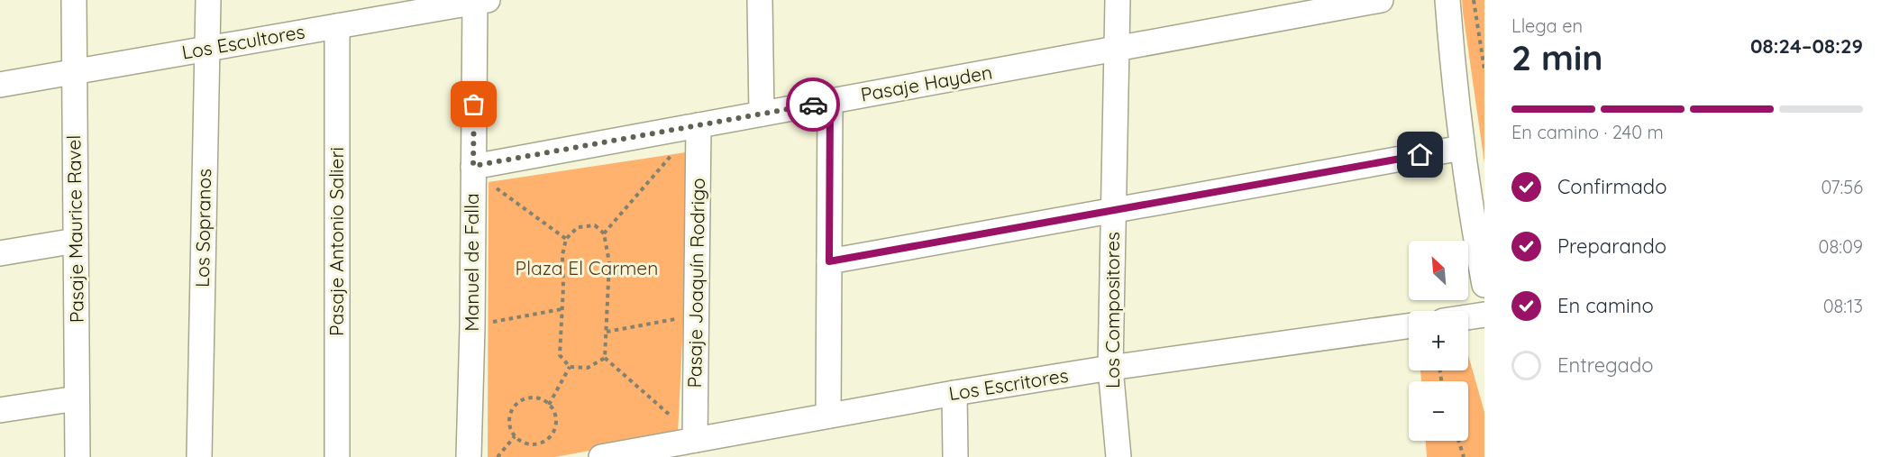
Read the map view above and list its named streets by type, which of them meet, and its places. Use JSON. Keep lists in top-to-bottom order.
{
  "streets": {
    "street": [
      "Los Escultores",
      "Pasaje Hayden",
      "Los Sopranos",
      "Pasaje Maurice Ravel",
      "Pasaje Antonio Salieri",
      "Manuel de Falla",
      "Pasaje Joaquín Rodrigo",
      "Los Compositores",
      "Los Escritores"
    ]
  },
  "crossings": [
    ["Los Escultores", "Los Sopranos"],
    ["Los Escultores", "Pasaje Maurice Ravel"],
    ["Los Escultores", "Pasaje Antonio Salieri"],
    ["Los Escultores", "Manuel de Falla"],
    ["Pasaje Hayden", "Manuel de Falla"],
    ["Pasaje Hayden", "Pasaje Joaquín Rodrigo"],
    ["Pasaje Hayden", "Los Compositores"],
    ["Pasaje Joaquín Rodrigo", "Los Escritores"],
    ["Los Compositores", "Los Escritores"]
  ],
  "parks": ["Plaza El Carmen"],
  "north": "top left",
  "page": {
    "heading": ["2 min", "Llega en", "08:24–08:29"],
    "bar": "En camino · 240 m",
    "list": [
      ["Confirmado", "07:56"],
      ["Preparando", "08:09"],
      ["En camino", "08:13"],
      "Entregado"
    ],
    "map_buttons": ["+", "−"]
  }
}
